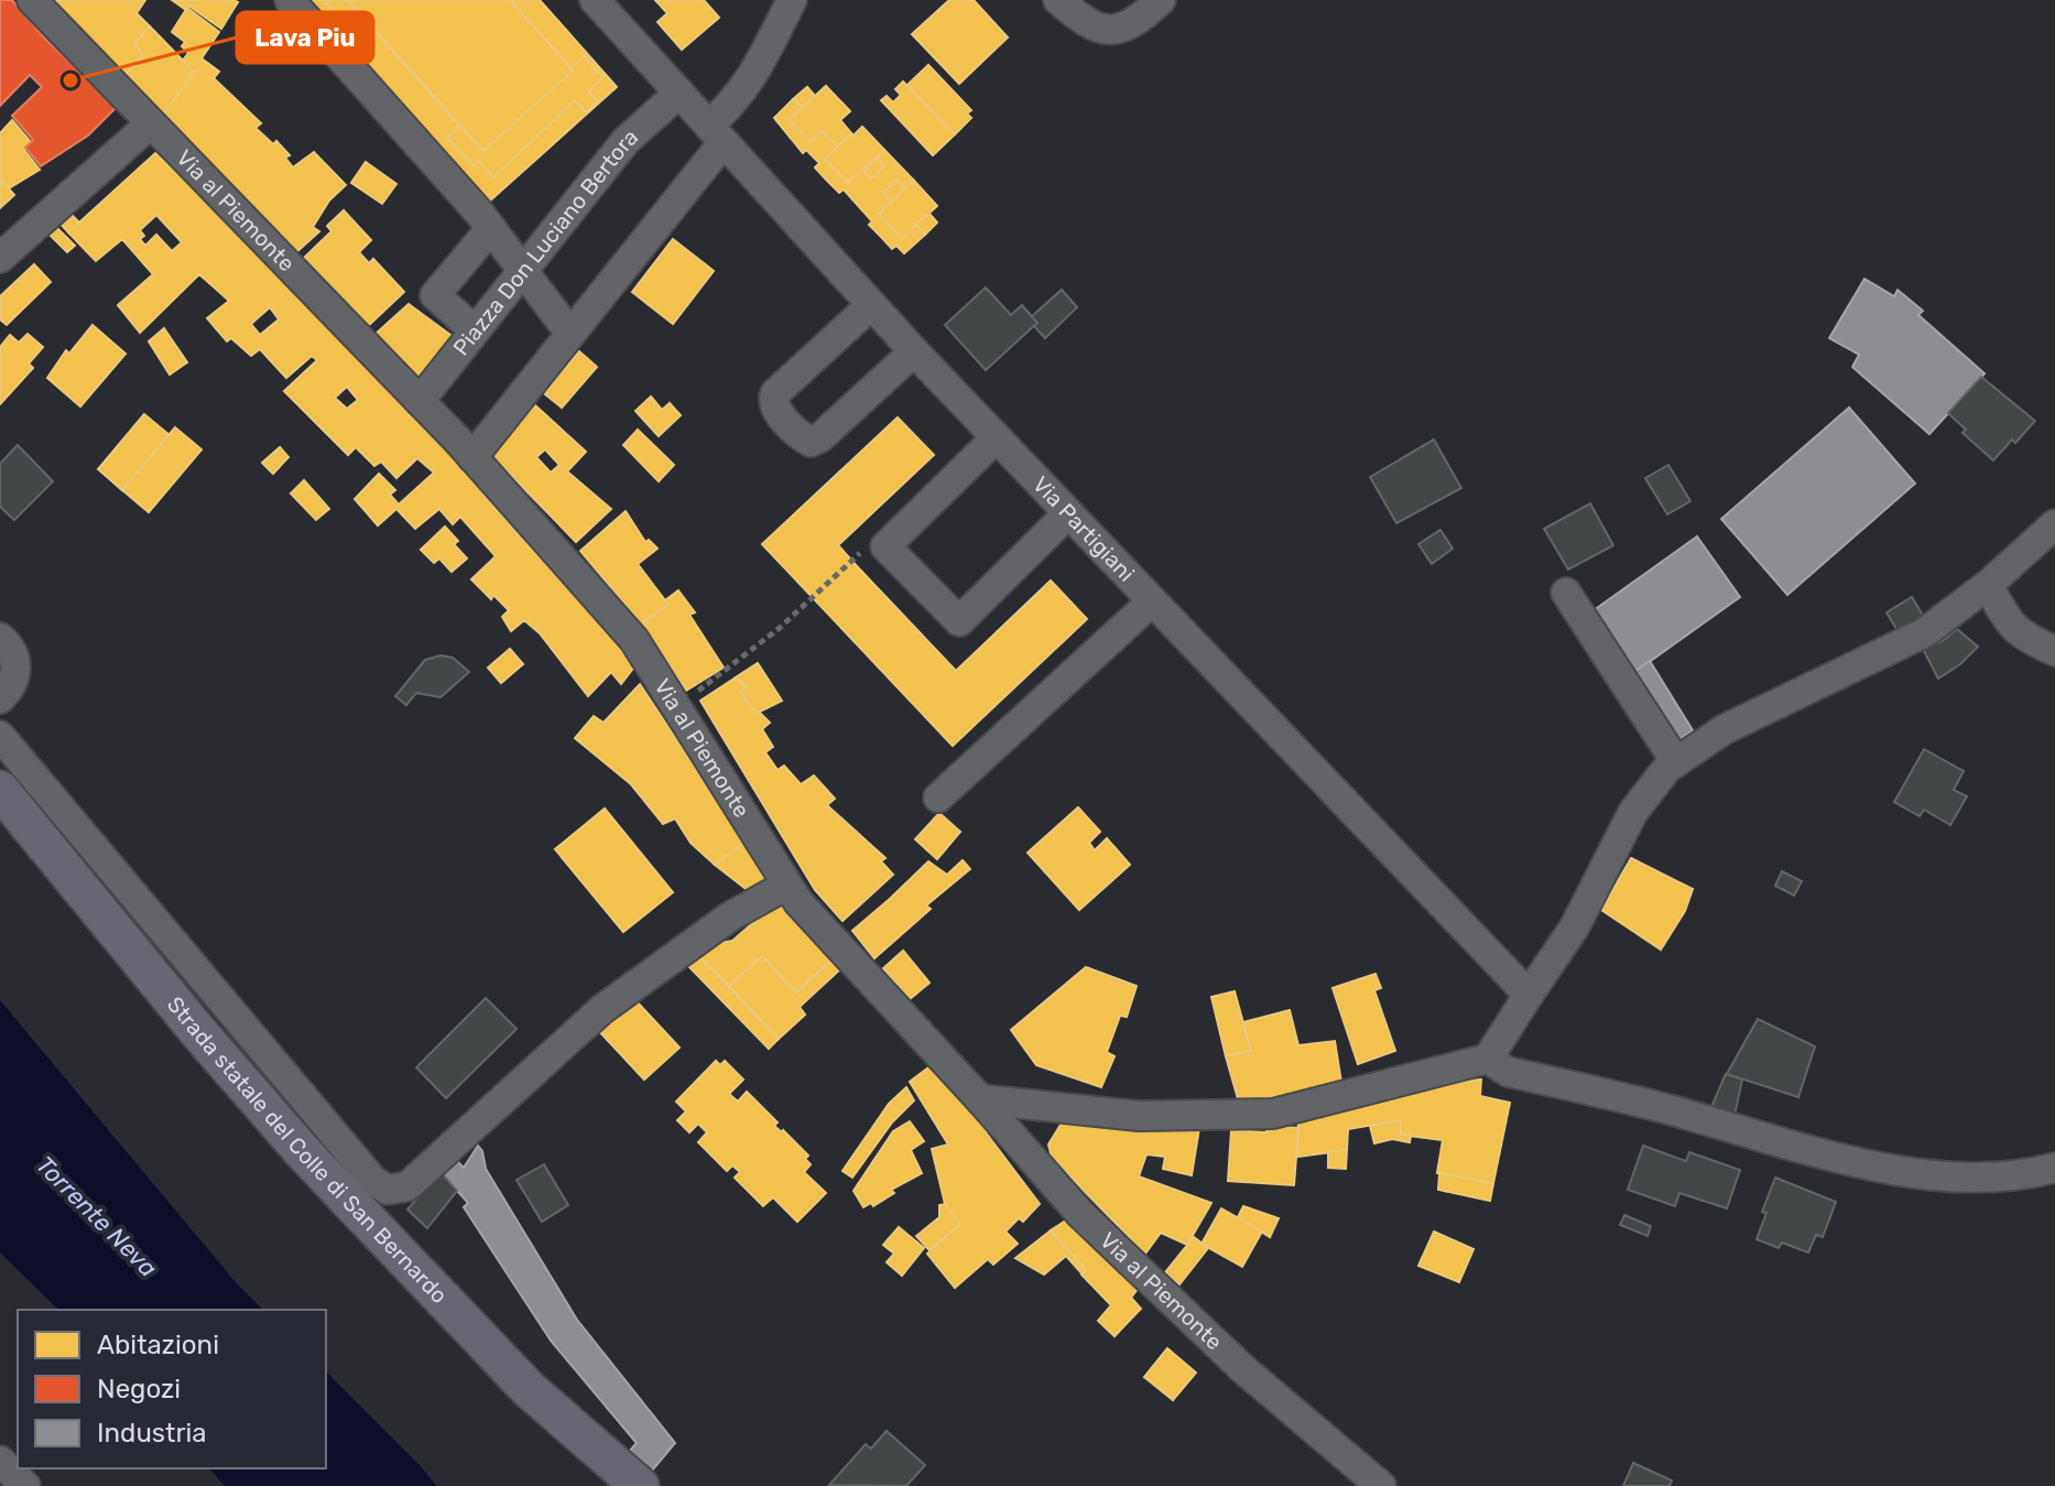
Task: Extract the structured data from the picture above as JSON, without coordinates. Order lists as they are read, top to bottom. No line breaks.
{"streets":{"main road":["Strada statale del Colle di San Bernardo"],"street":["Via al Piemonte","Piazza Don Luciano Bertora","Via Partigiani"]},"crossings":[["Via al Piemonte","Piazza Don Luciano Bertora"],["Piazza Don Luciano Bertora","Via Partigiani"]],"water":["Torrente Neva"],"places":["Lava Piu"],"legend":["Abitazioni","Negozi","Industria"]}
